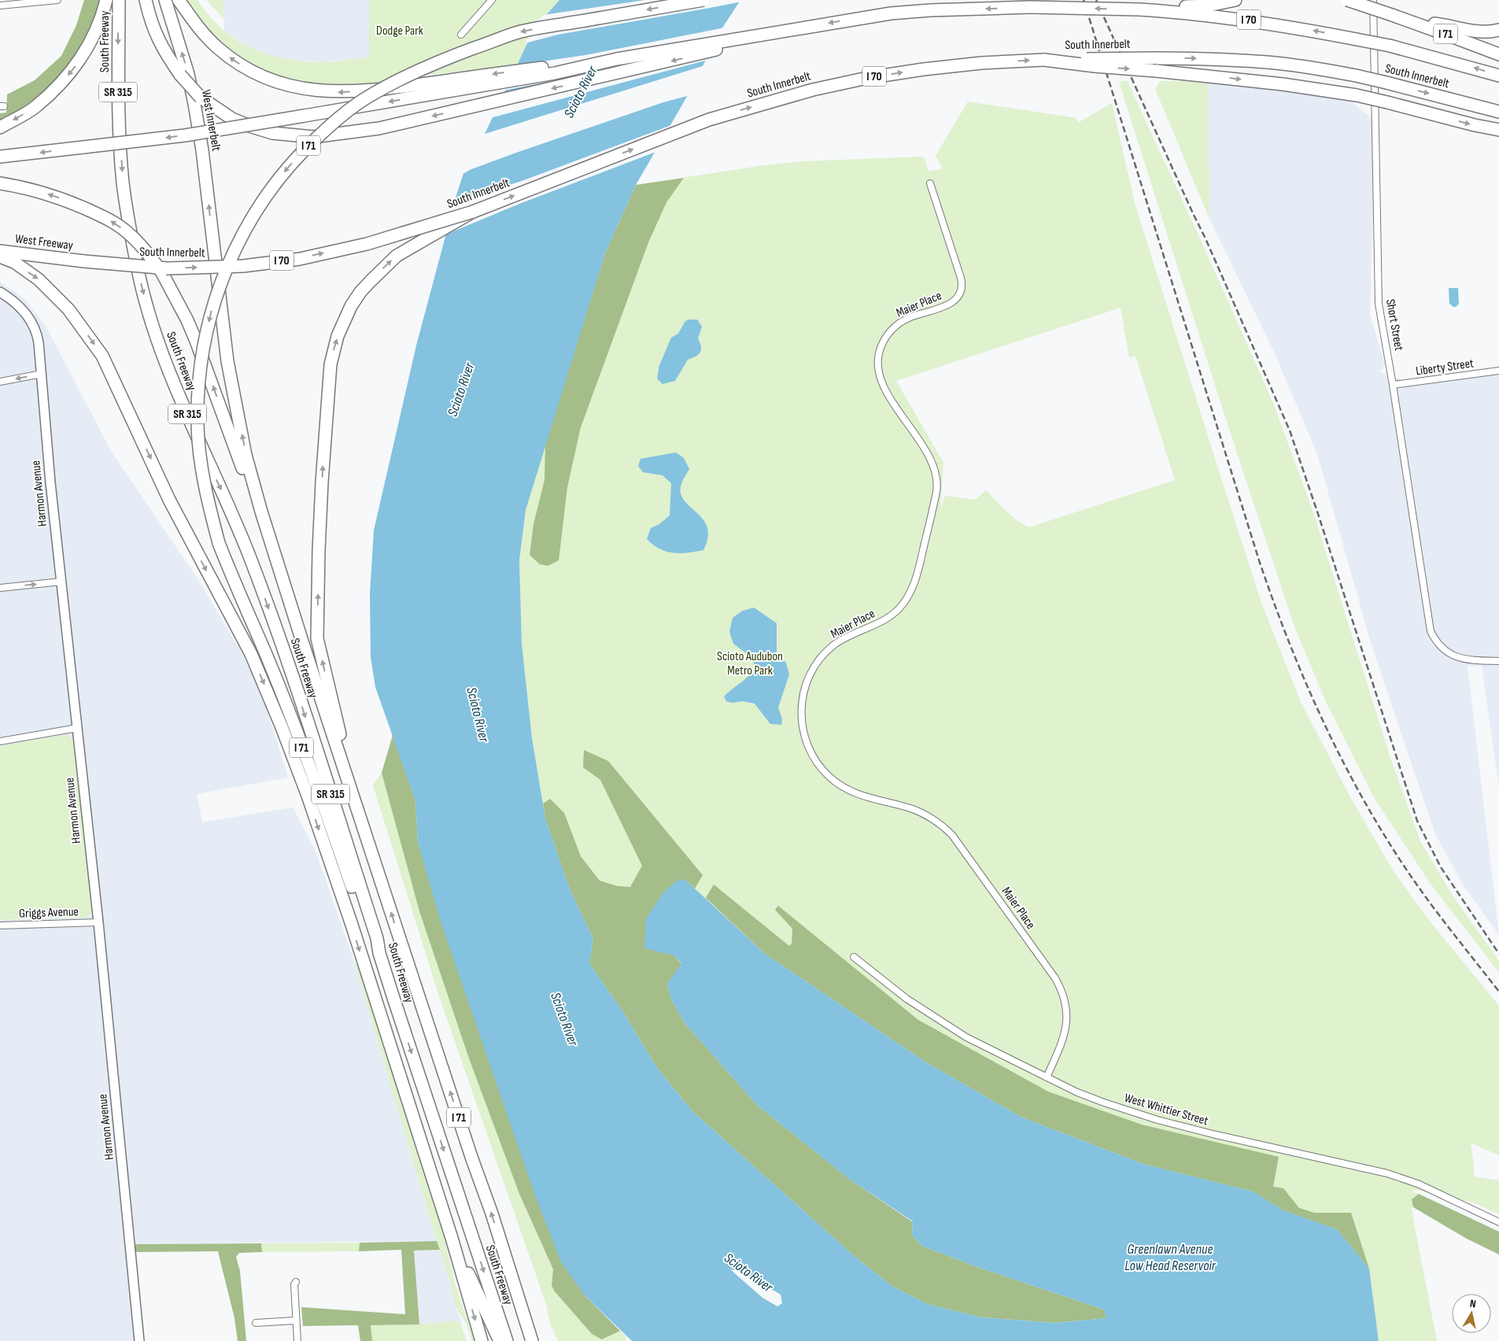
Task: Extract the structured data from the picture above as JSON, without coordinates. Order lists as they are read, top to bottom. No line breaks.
{"streets":{"highway":["I 70","I 71","South Freeway","South Innerbelt","SR 315","West Innerbelt","West Freeway"],"main road":["Harmon Avenue"],"street":["Maier Place","Short Street","Liberty Street","Griggs Avenue","West Whittier Street"]},"crossings":[["I 71","South Freeway"],["I 71","South Innerbelt"],["South Freeway","West Innerbelt"],["South Innerbelt","West Freeway"],["Maier Place","West Whittier Street"],["Short Street","Liberty Street"],["Harmon Avenue","Griggs Avenue"]],"one_way":["West Innerbelt"],"water":["Scioto River","Greenlawn Avenue Low Head Reservoir"],"parks":["Dodge Park","Scioto Audubon Metro Park"],"north":"top"}
